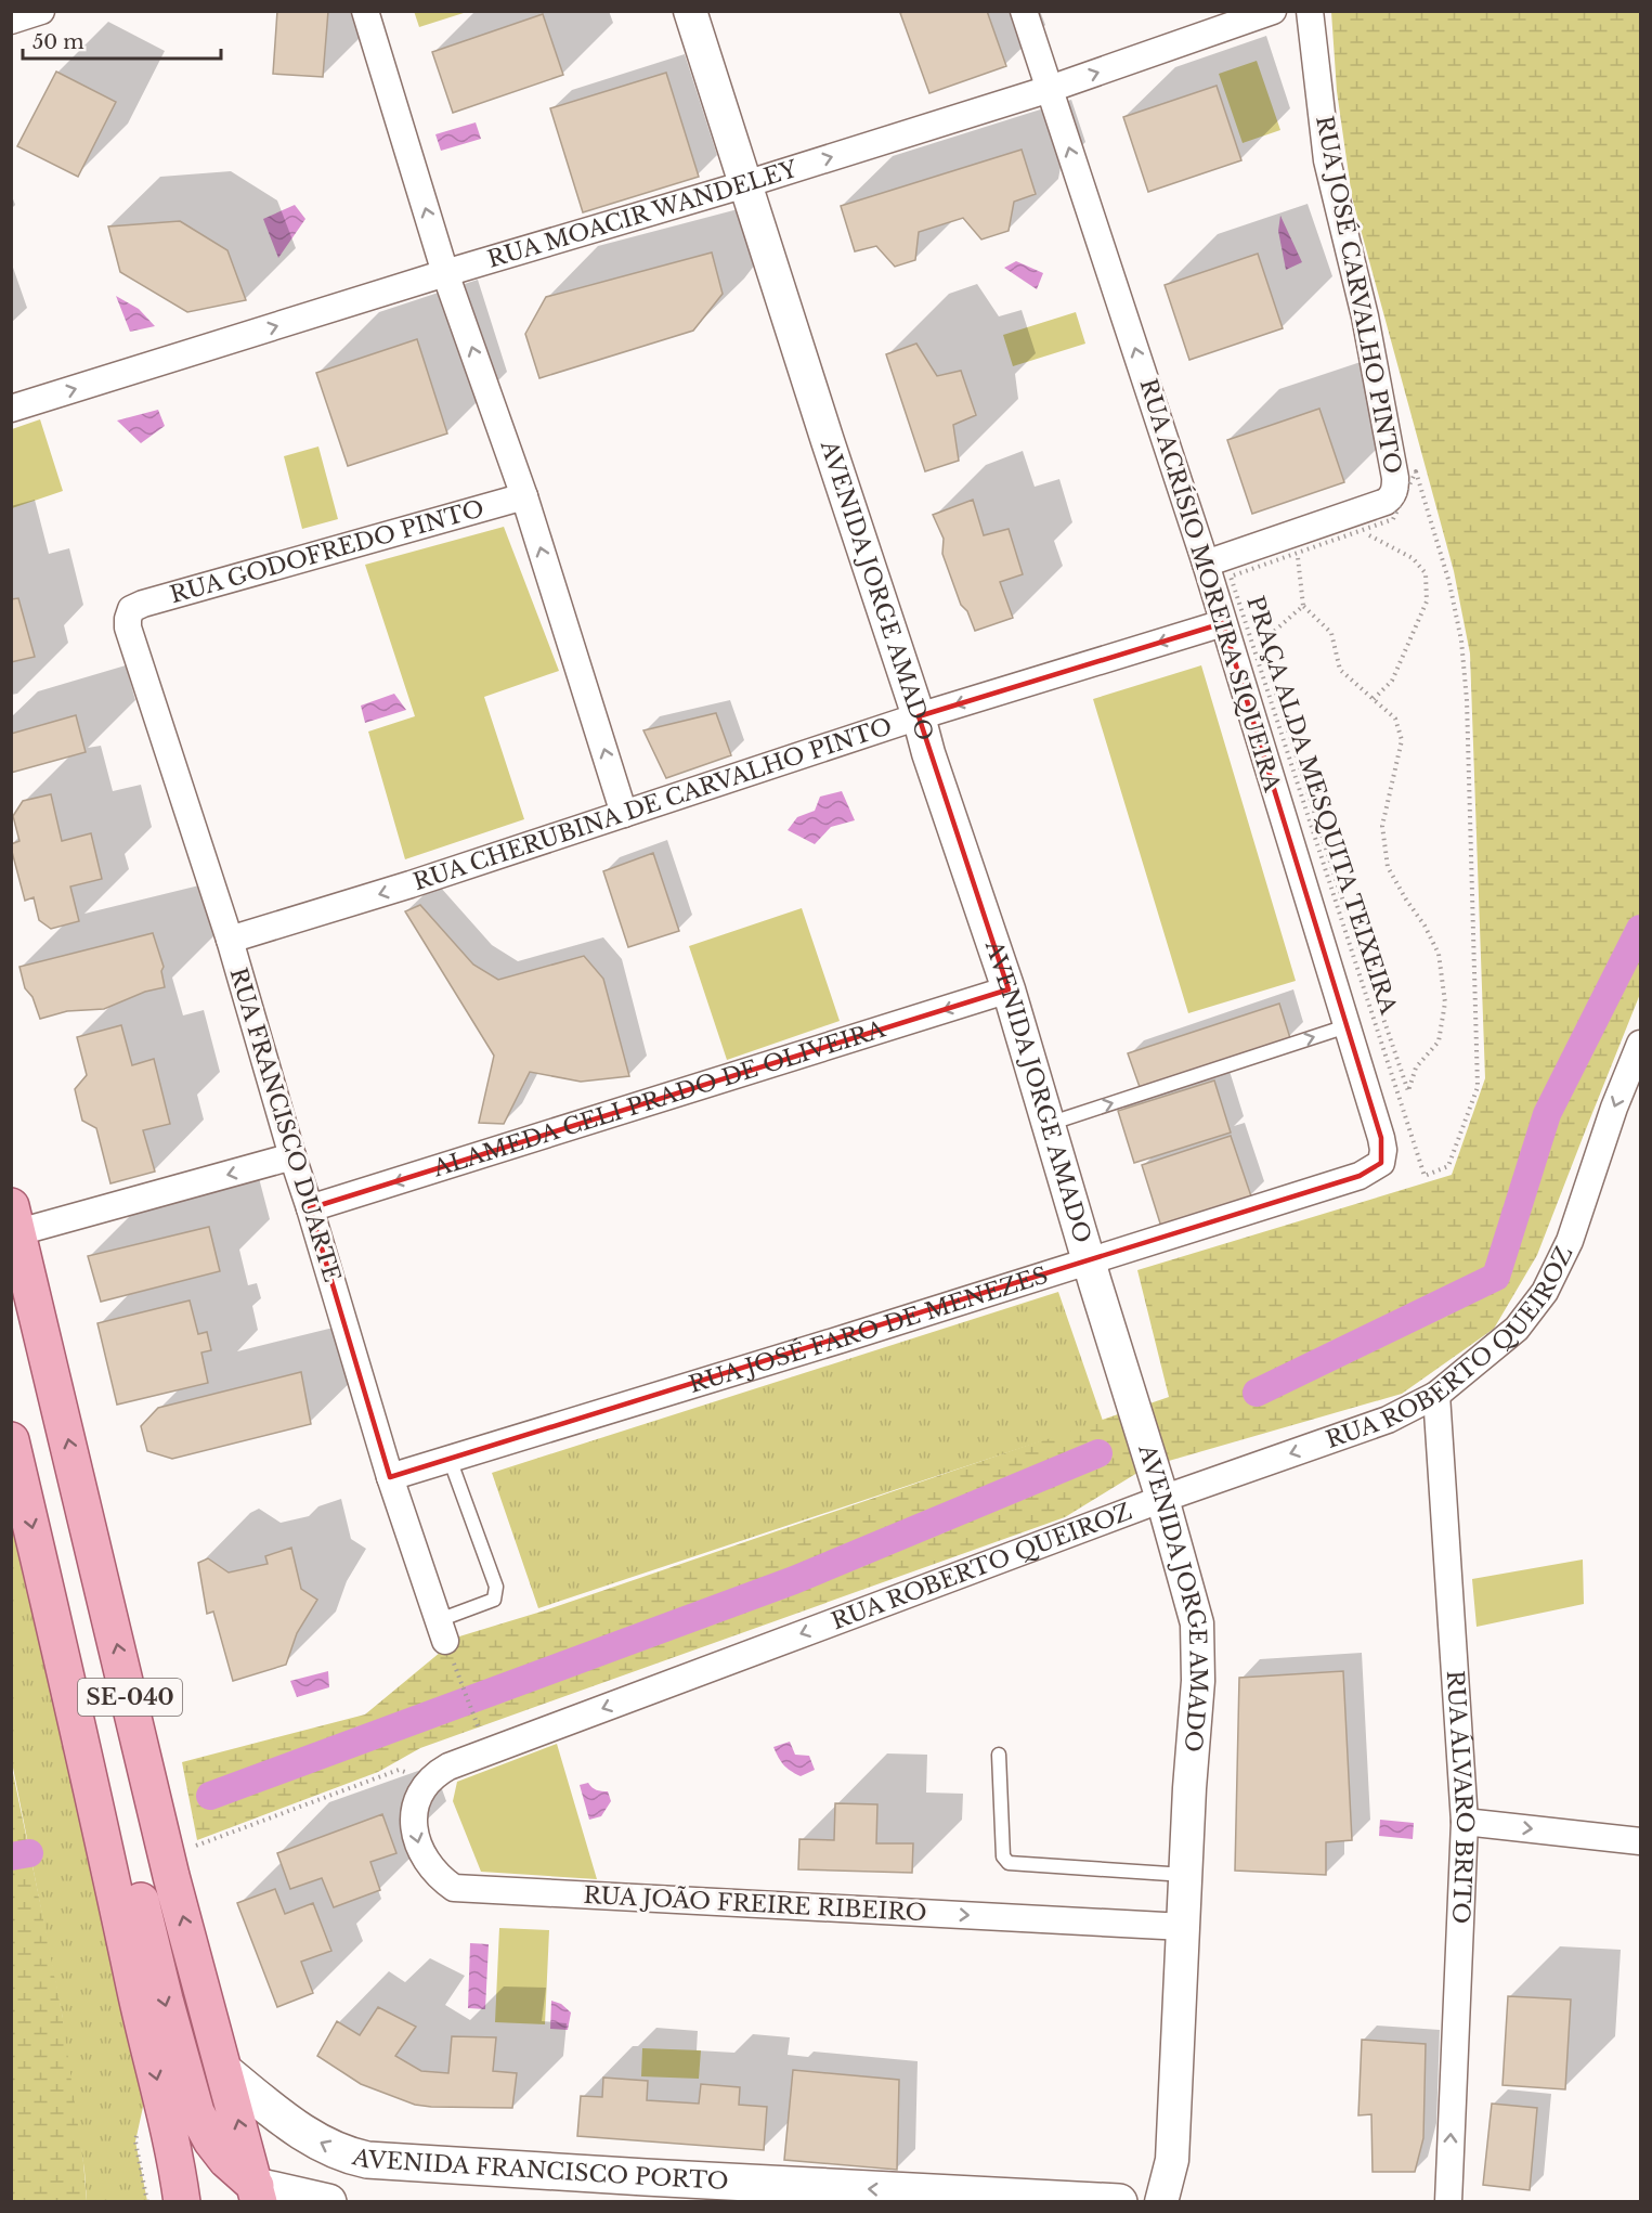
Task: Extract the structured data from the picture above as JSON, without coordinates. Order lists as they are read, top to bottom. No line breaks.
{"streets":{"main road":["SE-040","AVENIDA FRANCISCO PORTO"],"street":["RUA MOACIR WANDELEY","RUA JOSÉ CARVALHO PINTO","RUA GODOFREDO PINTO","RUA ACRÍSIO MOREIRA SIQUEIRA","AVENIDA JORGE AMADO","RUA CHERUBINA DE CARVALHO PINTO","ALAMEDA CELI PRADO DE OLIVEIRA","RUA FRANCISCO DUARTE","RUA JOSÉ FARO DE MENEZES","RUA ROBERTO QUEIROZ","RUA ÁLVARO BRITO","RUA JOÃO FREIRE RIBEIRO"],"path":["PRAÇA ALDA MESQUITA TEIXEIRA"]},"crossings":[["RUA MOACIR WANDELEY","RUA ACRÍSIO MOREIRA SIQUEIRA"],["RUA MOACIR WANDELEY","AVENIDA JORGE AMADO"],["RUA JOSÉ CARVALHO PINTO","RUA ACRÍSIO MOREIRA SIQUEIRA"],["RUA GODOFREDO PINTO","RUA FRANCISCO DUARTE"],["RUA ACRÍSIO MOREIRA SIQUEIRA","RUA CHERUBINA DE CARVALHO PINTO"],["RUA ACRÍSIO MOREIRA SIQUEIRA","RUA JOSÉ FARO DE MENEZES"],["AVENIDA JORGE AMADO","RUA CHERUBINA DE CARVALHO PINTO"],["AVENIDA JORGE AMADO","ALAMEDA CELI PRADO DE OLIVEIRA"],["AVENIDA JORGE AMADO","RUA JOSÉ FARO DE MENEZES"],["AVENIDA JORGE AMADO","RUA ROBERTO QUEIROZ"],["AVENIDA JORGE AMADO","RUA JOÃO FREIRE RIBEIRO"],["RUA CHERUBINA DE CARVALHO PINTO","RUA FRANCISCO DUARTE"],["ALAMEDA CELI PRADO DE OLIVEIRA","RUA FRANCISCO DUARTE"],["RUA FRANCISCO DUARTE","RUA JOSÉ FARO DE MENEZES"],["RUA ROBERTO QUEIROZ","RUA ÁLVARO BRITO"],["RUA ROBERTO QUEIROZ","RUA JOÃO FREIRE RIBEIRO"],["SE-040","AVENIDA FRANCISCO PORTO"]],"one_way":["RUA MOACIR WANDELEY","RUA ACRÍSIO MOREIRA SIQUEIRA","RUA CHERUBINA DE CARVALHO PINTO","ALAMEDA CELI PRADO DE OLIVEIRA","RUA ROBERTO QUEIROZ","RUA ÁLVARO BRITO","RUA JOÃO FREIRE RIBEIRO","AVENIDA FRANCISCO PORTO"],"scale_bar":"50 m"}
